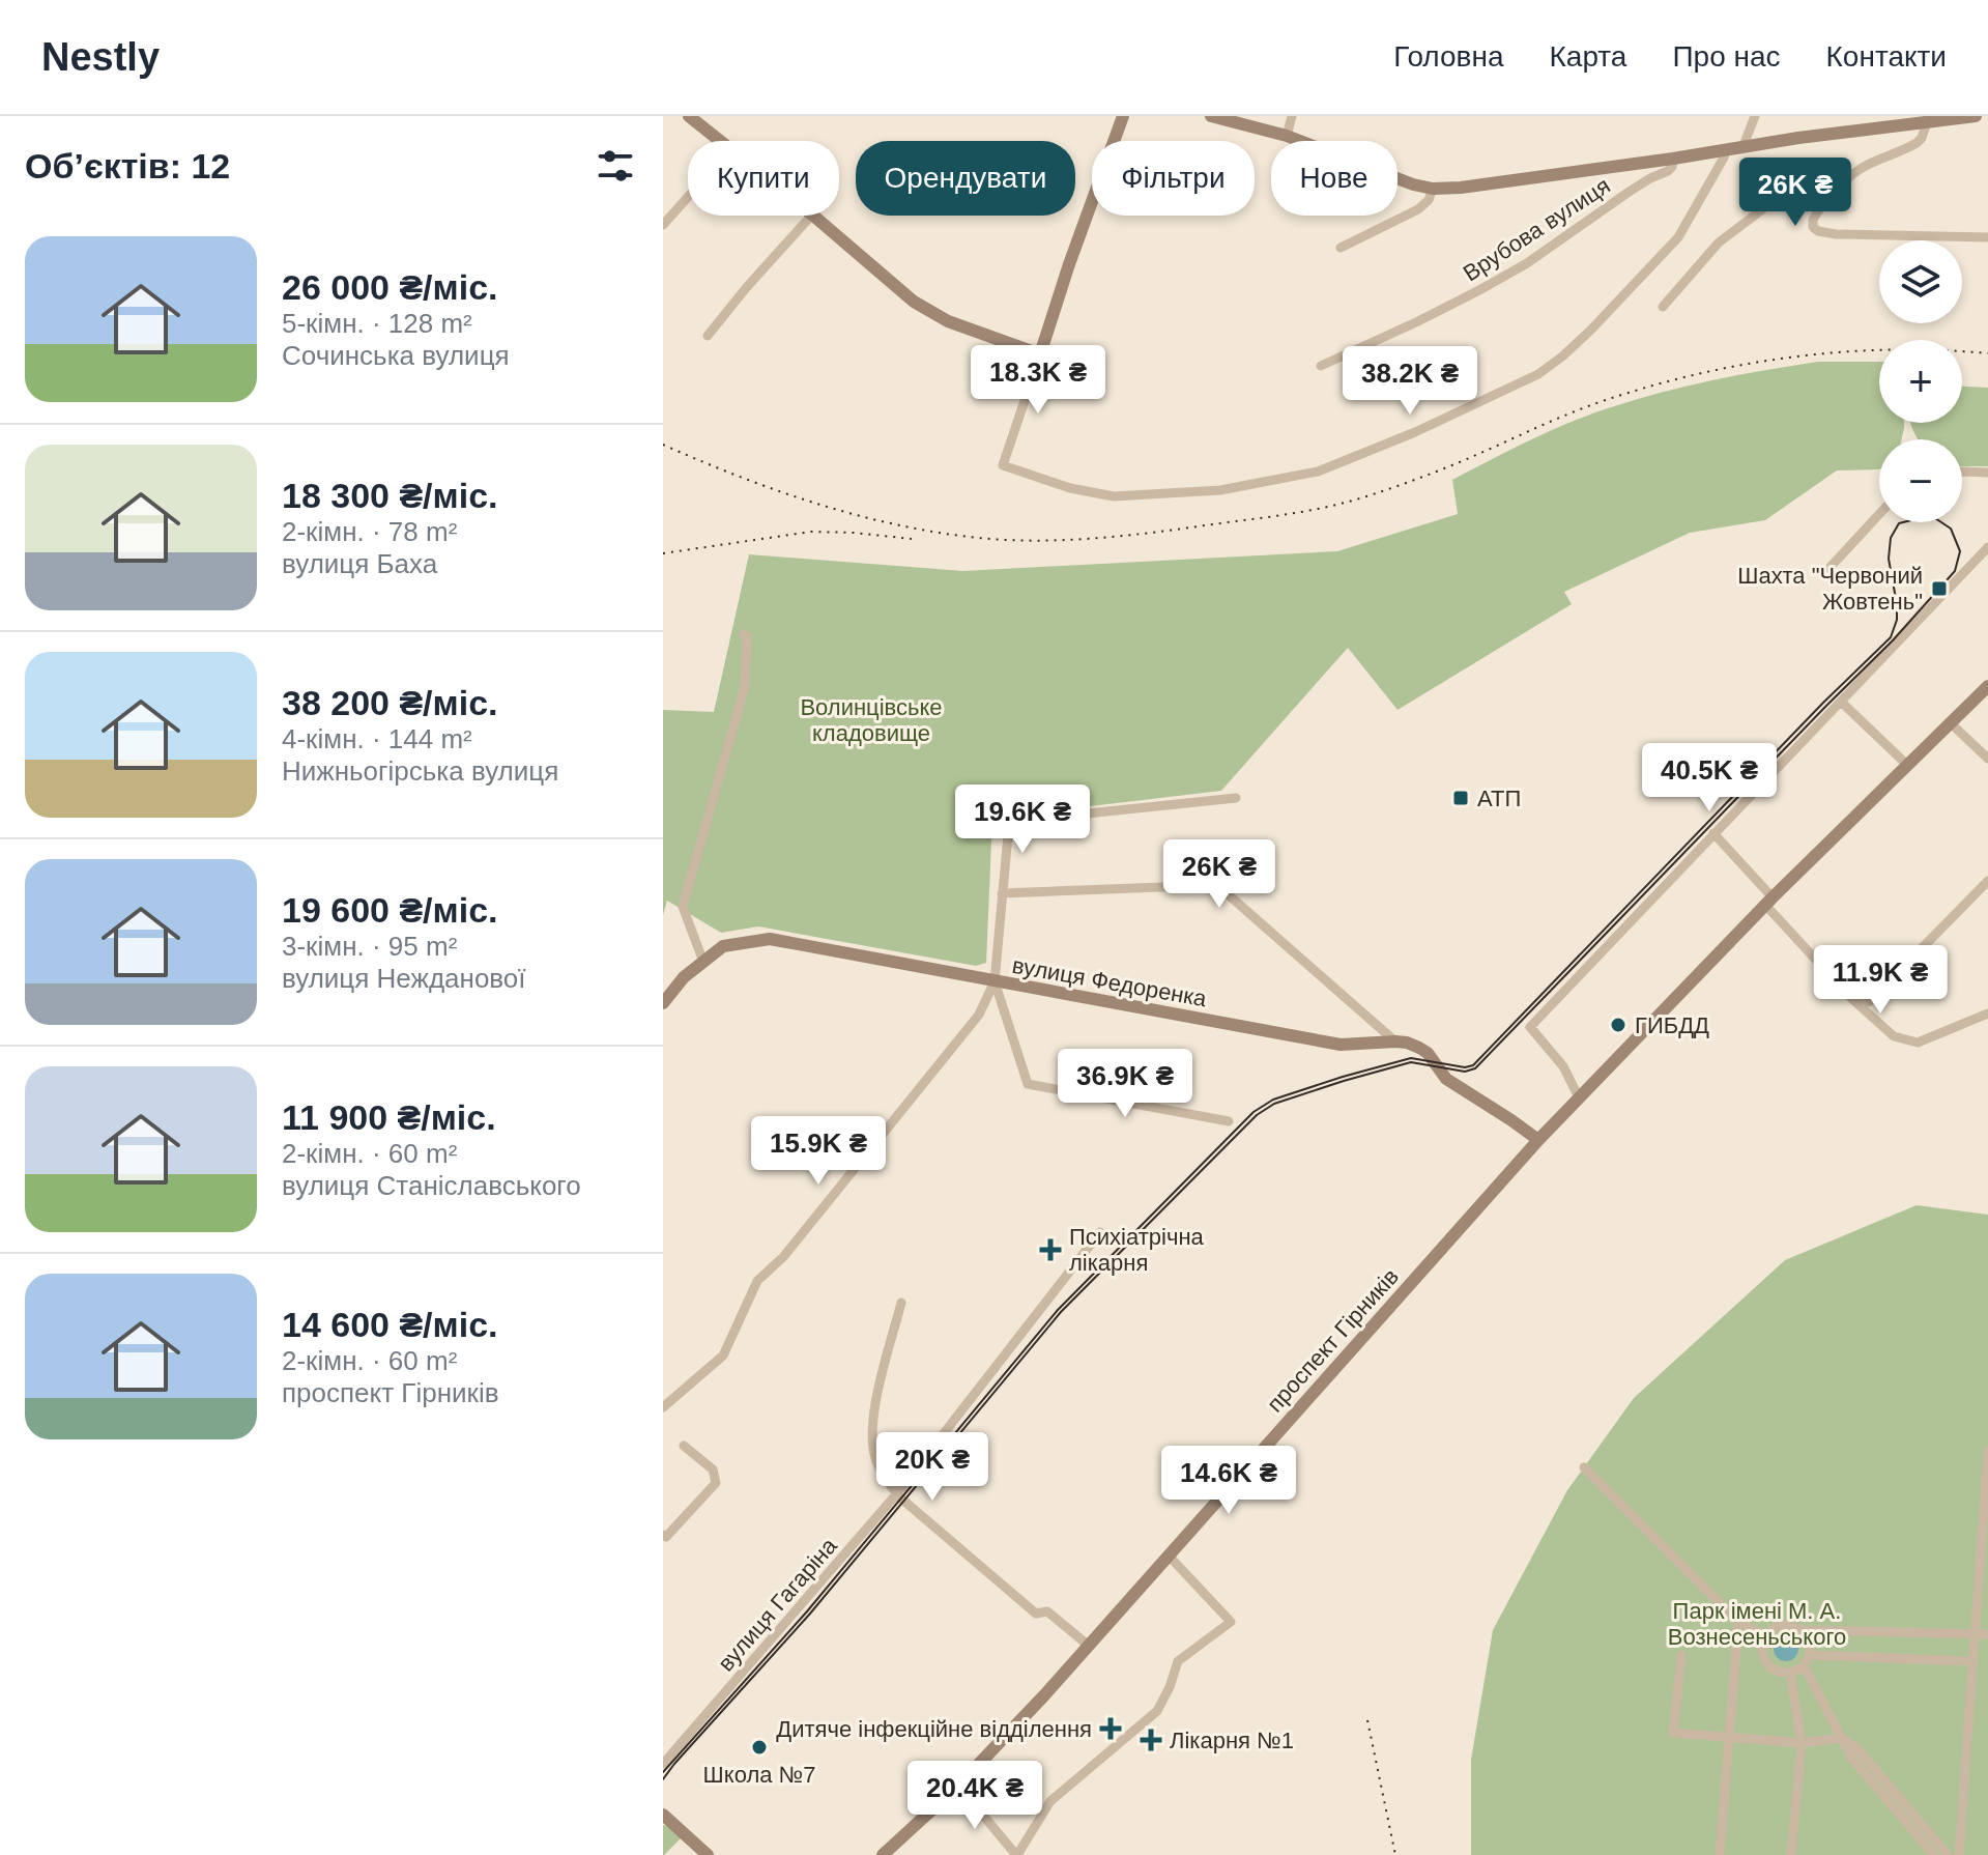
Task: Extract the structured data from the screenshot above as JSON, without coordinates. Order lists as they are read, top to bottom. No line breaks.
{"streets":{"street":["Врубова вулиця","вулиця Федоренка","проспект Гірників","вулиця Гагаріна"]},"crossings":[["вулиця Федоренка","проспект Гірників"]],"parks":["Волинцівське кладовище","Парк імені М. А. Вознесеньського"],"places":{"transit":["Шахта \"Червоний Жовтень\"","АТП"],"other":["ГИБДД","Школа №7"],"health":["Психіатрічна лікарня","Дитяче інфекційне відділення","Лікарня №1"]},"page":{"header":"Nestly","nav":["Головна","Карта","Про нас","Контакти"],"heading":"Об’єктів: 12","chip":["Купити","Орендувати","Фільтри","Нове"],"price":["26K ₴","18.3K ₴","38.2K ₴","40.5K ₴","19.6K ₴","26K ₴","11.9K ₴","36.9K ₴","15.9K ₴","20K ₴","14.6K ₴","20.4K ₴"],"list":[{"name":"26 000 ₴/міс.","note":"5-кімн. · 128 m² · Сочинська вулиця"},{"name":"18 300 ₴/міс.","note":"2-кімн. · 78 m² · вулиця Баха"},{"name":"38 200 ₴/міс.","note":"4-кімн. · 144 m² · Нижньогірська вулиця"},{"name":"19 600 ₴/міс.","note":"3-кімн. · 95 m² · вулиця Нежданової"},{"name":"11 900 ₴/міс.","note":"2-кімн. · 60 m² · вулиця Станіславського"},{"name":"14 600 ₴/міс.","note":"2-кімн. · 60 m² · проспект Гірників"}],"map_buttons":["+","−"]}}
